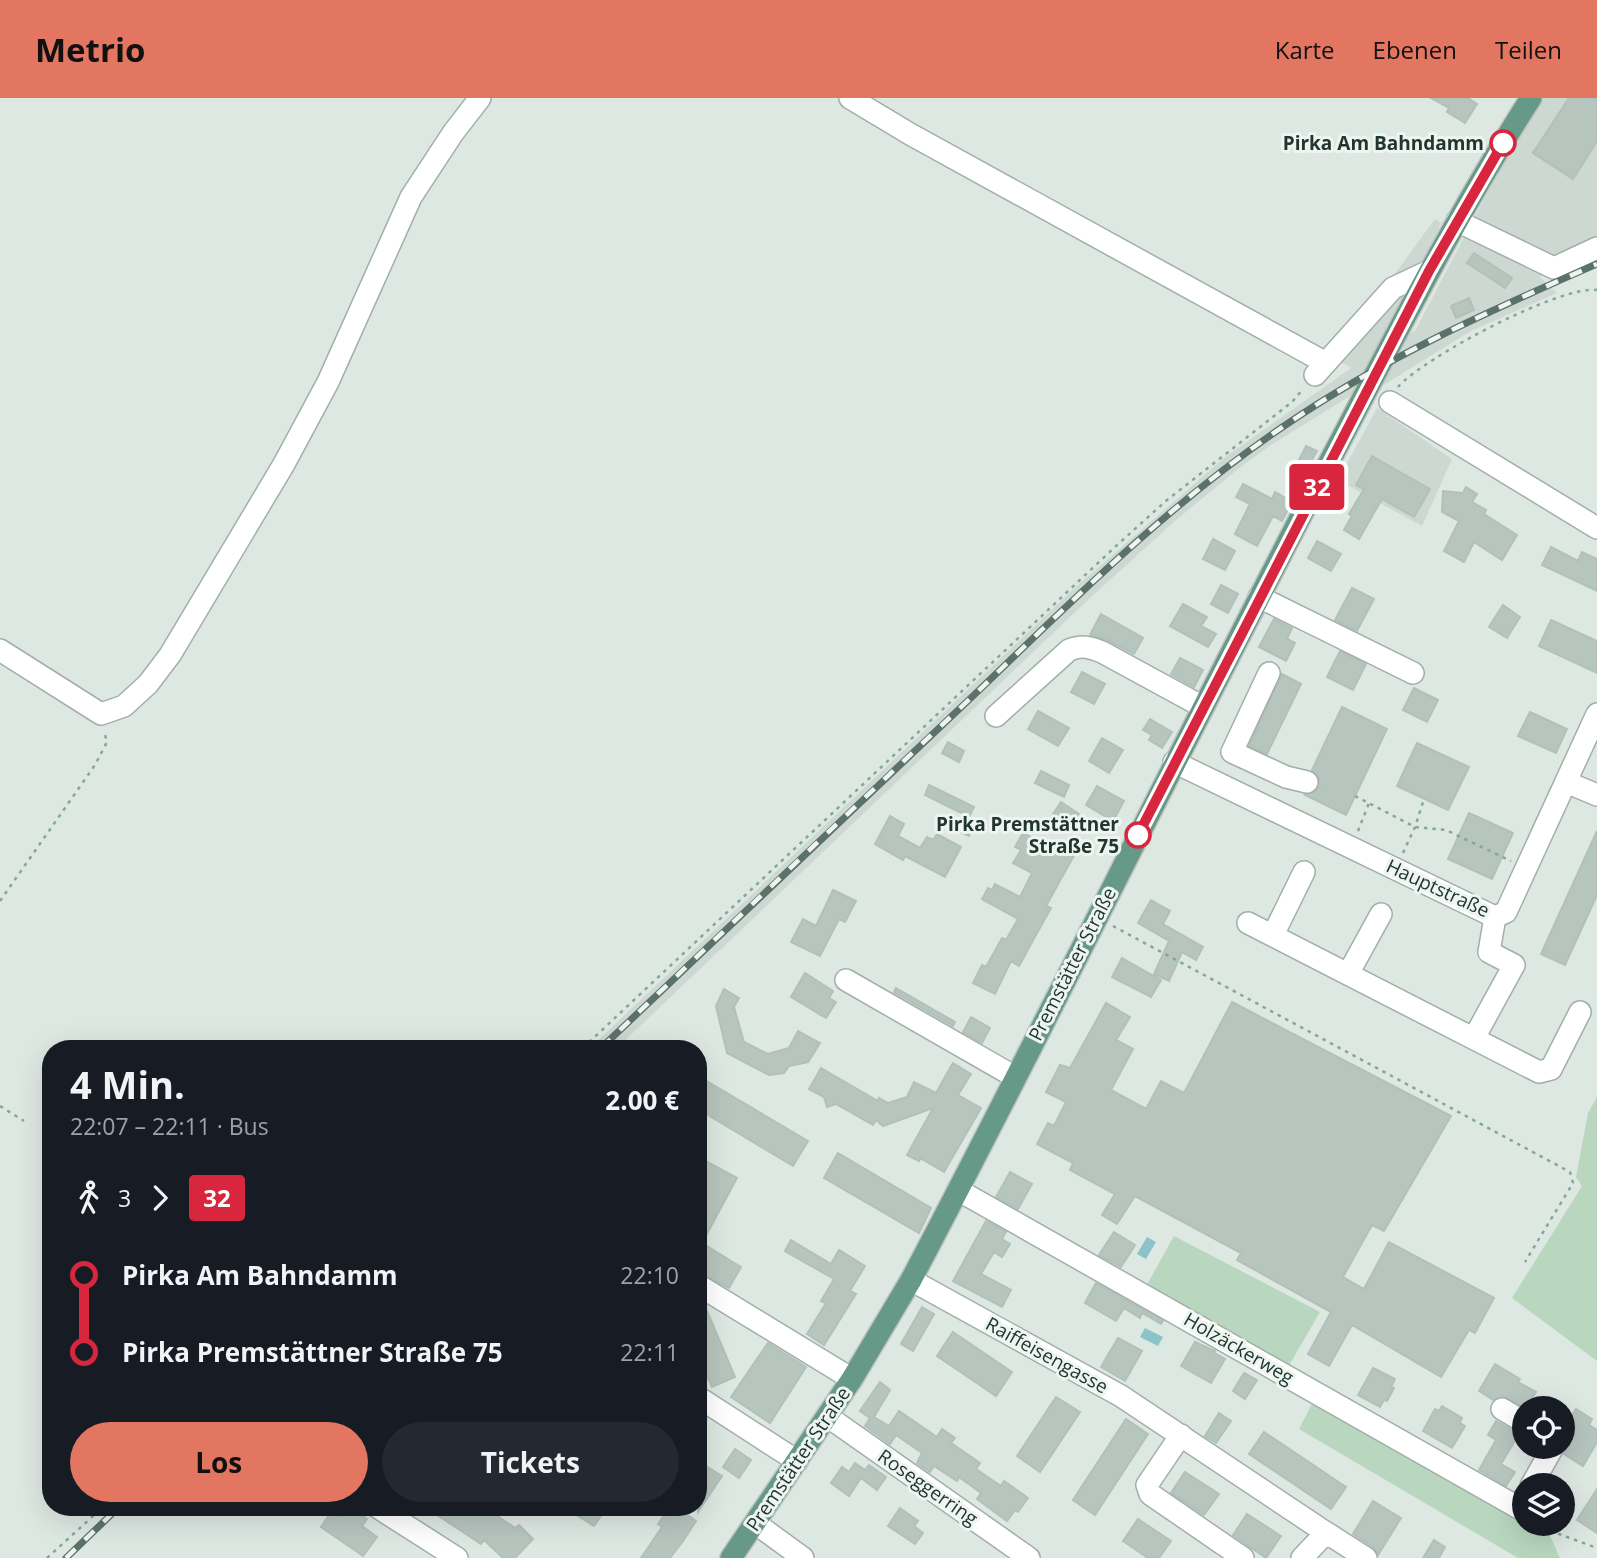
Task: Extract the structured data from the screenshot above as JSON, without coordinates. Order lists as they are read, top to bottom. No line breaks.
{"streets":{"main road":["Premstätter Straße"],"street":["Hauptstraße","Holzäckerweg","Raiffeisengasse","Roseggerring"]},"crossings":[["Hauptstraße","Premstätter Straße"],["Premstätter Straße","Holzäckerweg"],["Premstätter Straße","Raiffeisengasse"],["Premstätter Straße","Roseggerring"]],"places":["Pirka Am Bahndamm","Pirka Premstättner Straße 75"],"lines":["bus line 32"],"page":{"header":"Metrio","nav":["Karte","Ebenen","Teilen"],"on_map":"32","heading":["4 Min.","22:07 – 22:11 · Bus","2.00 €"],"legs":["3","32"],"list":[{"name":"Pirka Am Bahndamm","value":"22:10"},{"name":"Pirka Premstättner Straße 75","value":"22:11"}],"buttons":["Los","Tickets"]}}
